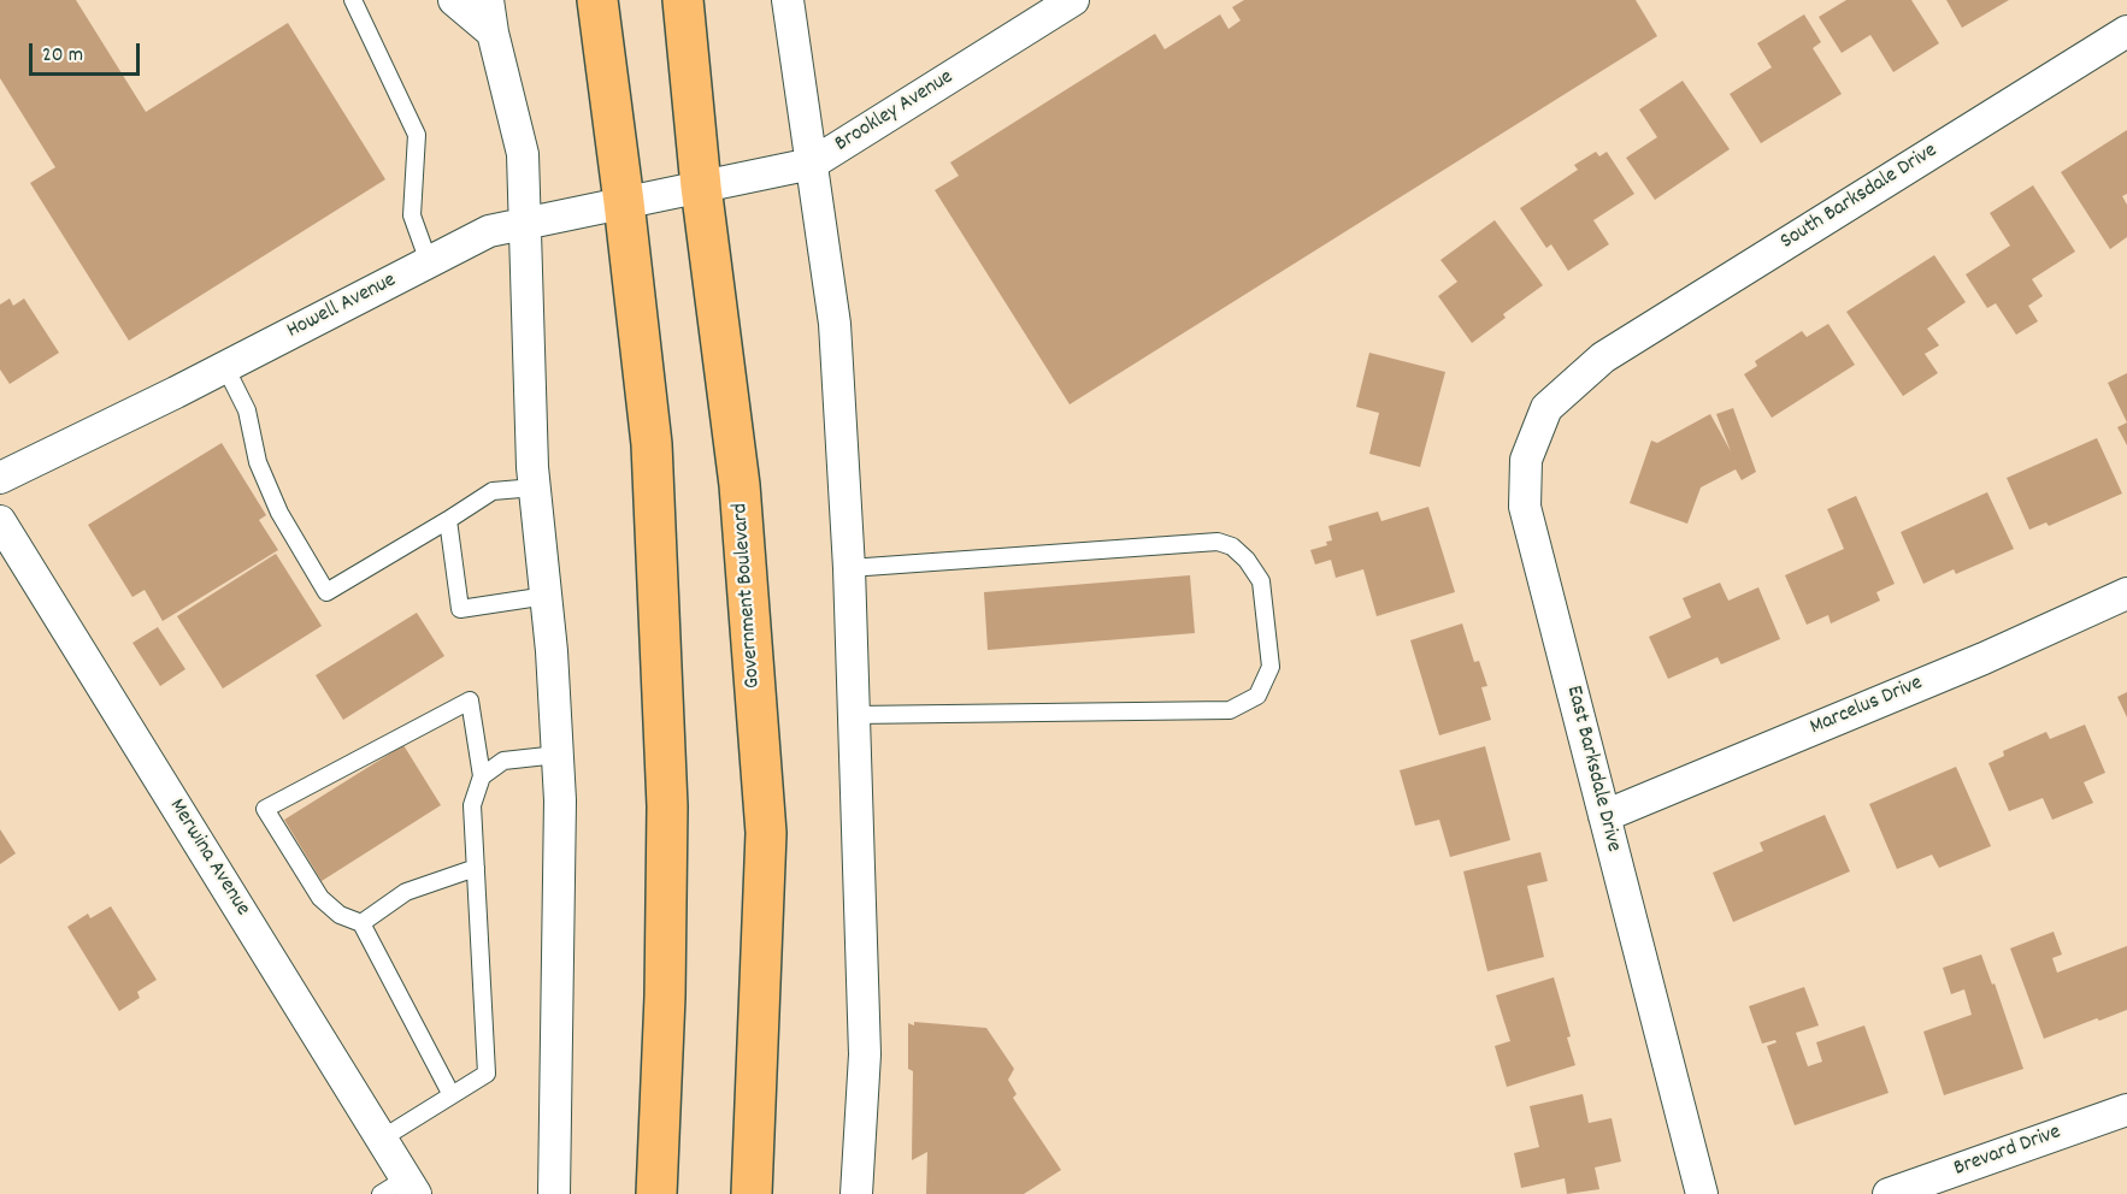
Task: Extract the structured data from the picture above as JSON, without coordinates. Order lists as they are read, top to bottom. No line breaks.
{"streets":{"main road":["Government Boulevard"],"street":["Brookley Avenue","South Barksdale Drive","Howell Avenue","Marcelus Drive","East Barksdale Drive","Merwina Avenue","Brevard Drive"]},"crossings":[["Brookley Avenue","Howell Avenue"],["Brookley Avenue","Government Boulevard"],["South Barksdale Drive","East Barksdale Drive"],["Howell Avenue","Government Boulevard"],["Marcelus Drive","East Barksdale Drive"]],"scale_bar":"20 m"}
